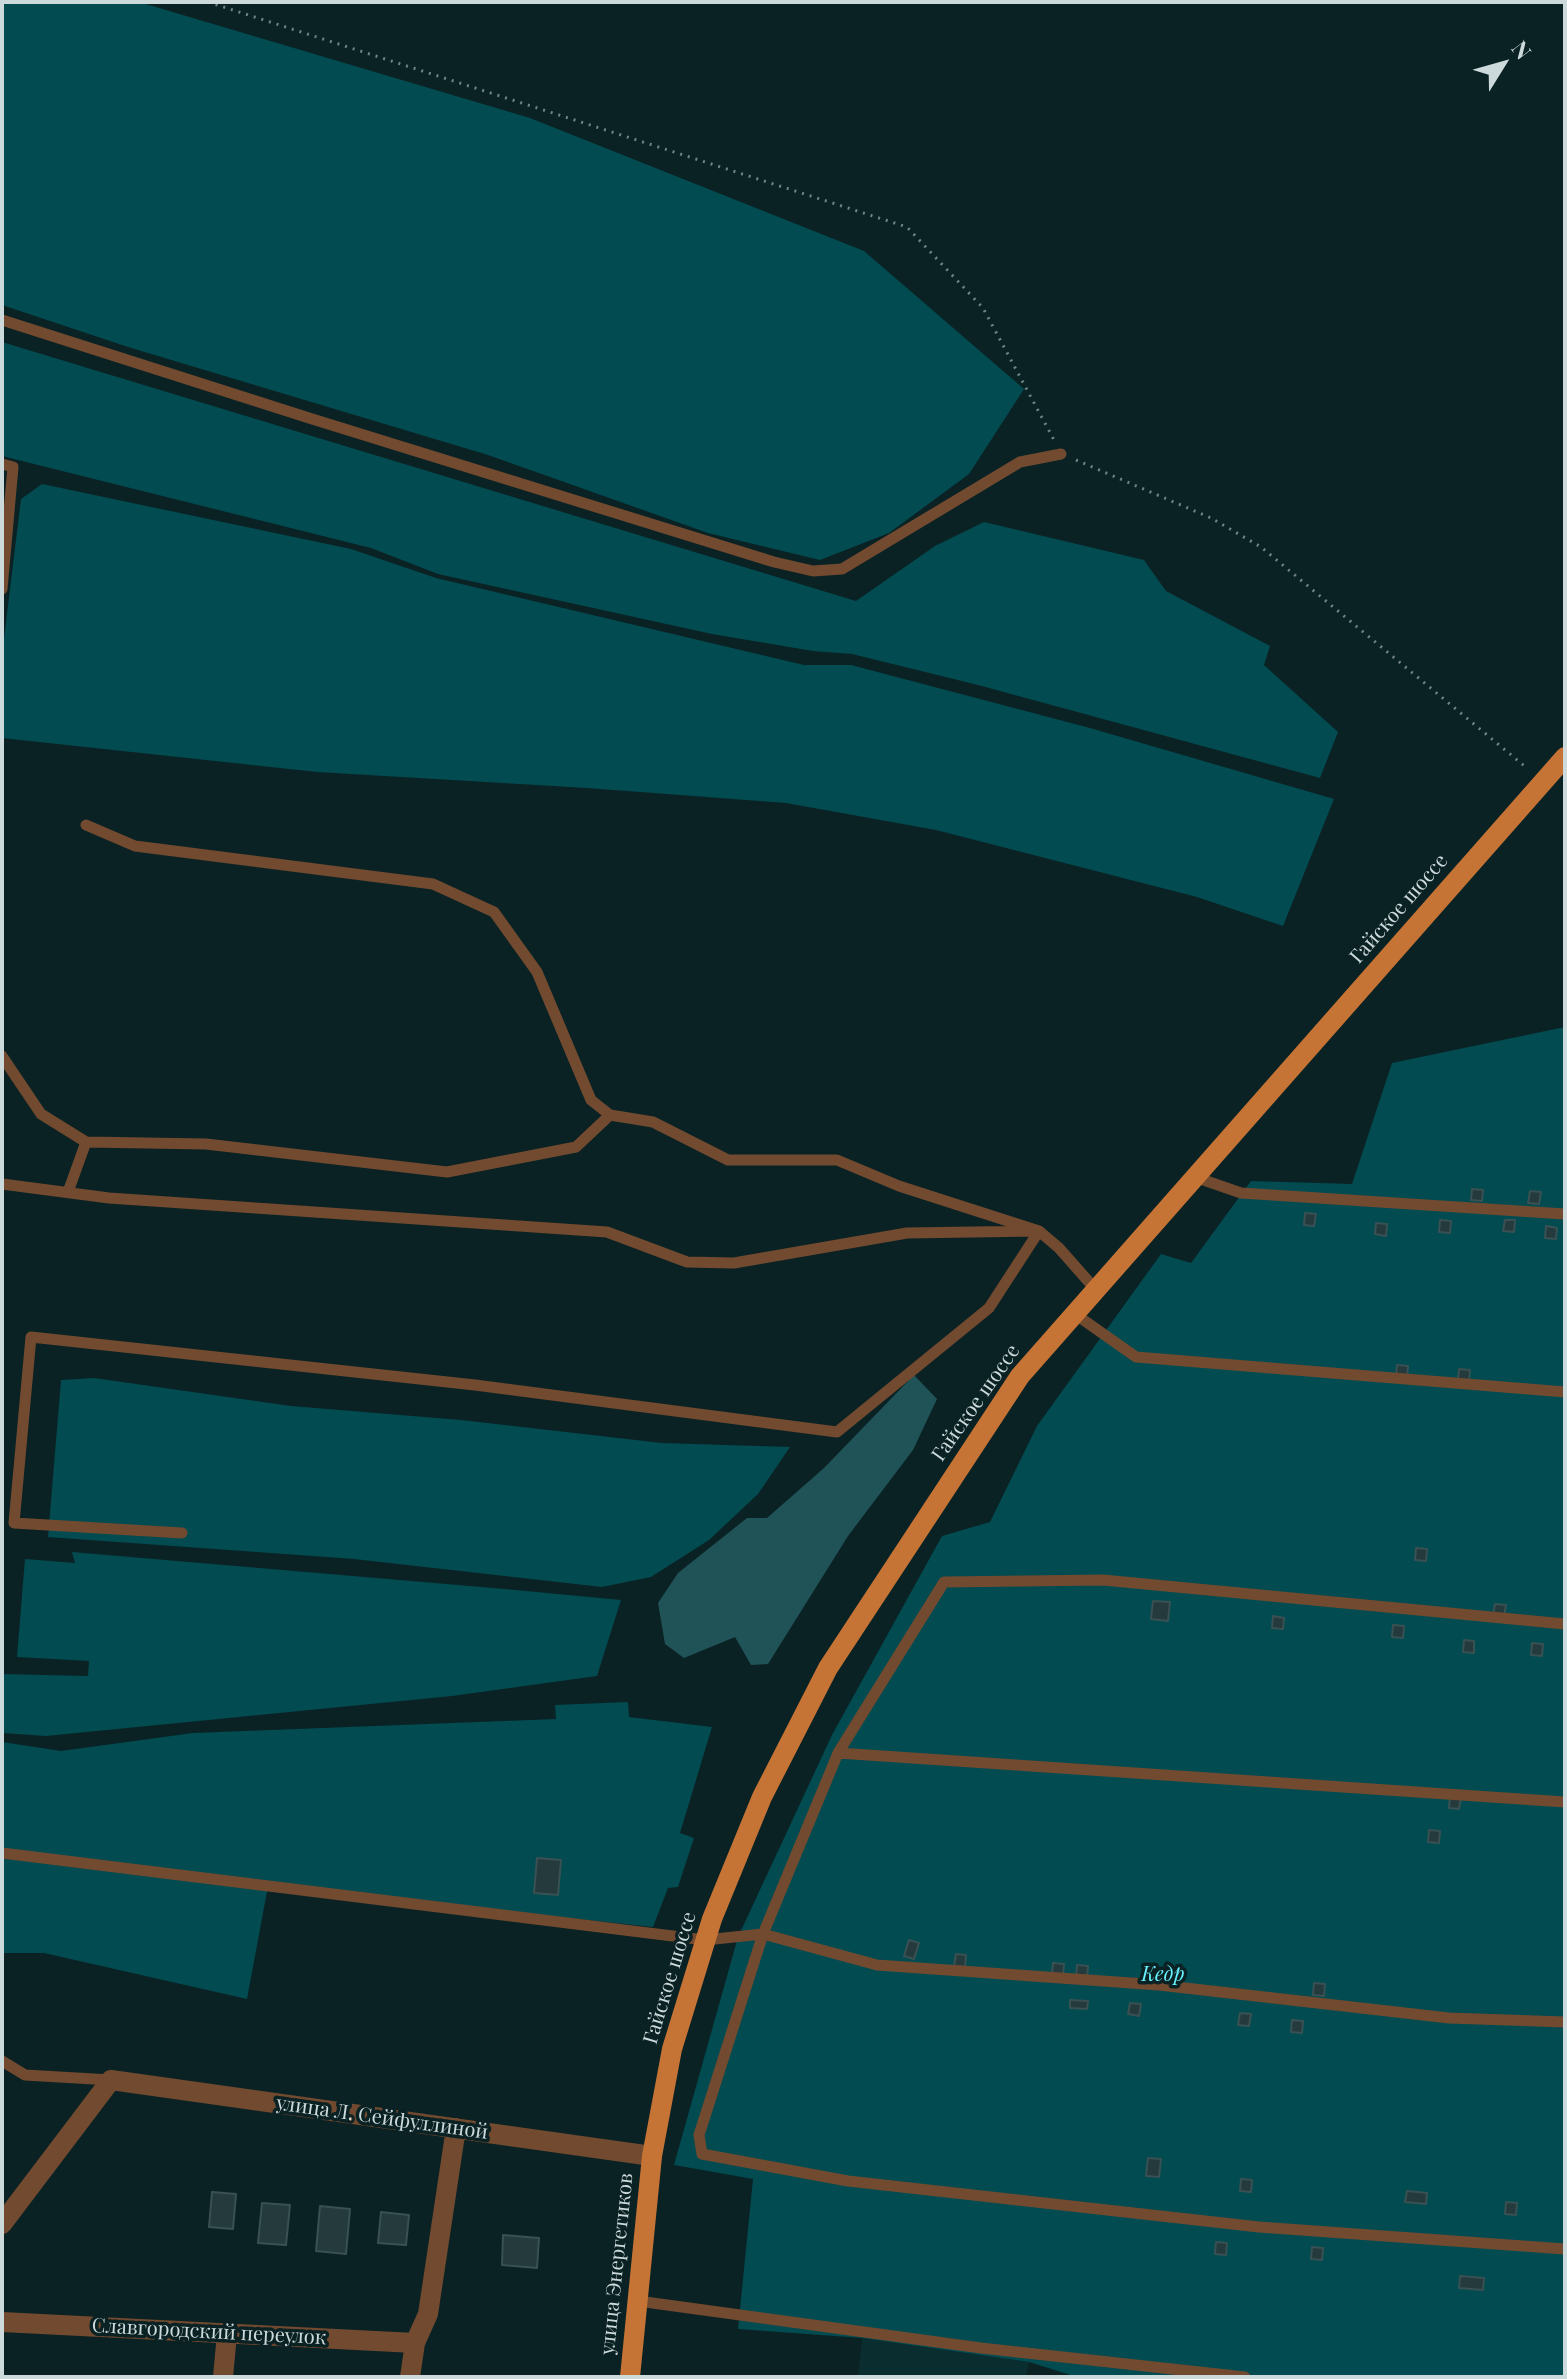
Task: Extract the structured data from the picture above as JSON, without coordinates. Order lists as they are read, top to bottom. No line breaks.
{"streets":{"main road":["Гайское шоссе","улица Энергетиков"],"street":["улица Л. Сейфуллиной","Славгородский переулок"]},"crossings":[["Гайское шоссе","улица Л. Сейфуллиной"],["Гайское шоссе","улица Энергетиков"],["улица Л. Сейфуллиной","улица Энергетиков"]],"parks":["Кедр"],"north":"top right"}
